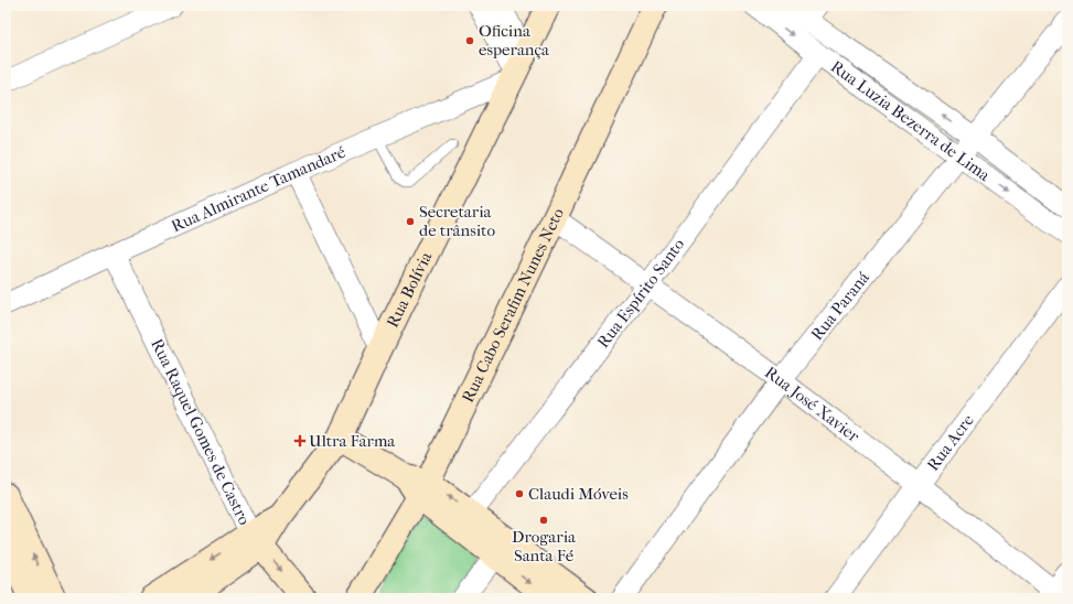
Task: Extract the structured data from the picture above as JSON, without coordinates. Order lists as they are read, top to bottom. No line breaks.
{"streets":{"street":["Rua Luzia Bezerra de Lima","Rua Almirante Tamandaré","Rua Bolívia","Rua Espírito Santo","Rua Cabo Serafim Nunes Neto","Rua Paraná","Rua José Xavier","Rua Raquel Gomes de Castro","Rua Acre"]},"crossings":[["Rua Luzia Bezerra de Lima","Rua Espírito Santo"],["Rua Luzia Bezerra de Lima","Rua Paraná"],["Rua Almirante Tamandaré","Rua Bolívia"],["Rua Almirante Tamandaré","Rua Raquel Gomes de Castro"],["Rua Bolívia","Rua Raquel Gomes de Castro"],["Rua Espírito Santo","Rua José Xavier"],["Rua Cabo Serafim Nunes Neto","Rua José Xavier"],["Rua Paraná","Rua José Xavier"],["Rua José Xavier","Rua Acre"]],"places":{"other":["Oficina esperança","Secretaria de trânsito","Claudi Móveis","Drogaria Santa Fé"],"health":["Ultra Farma"]}}
